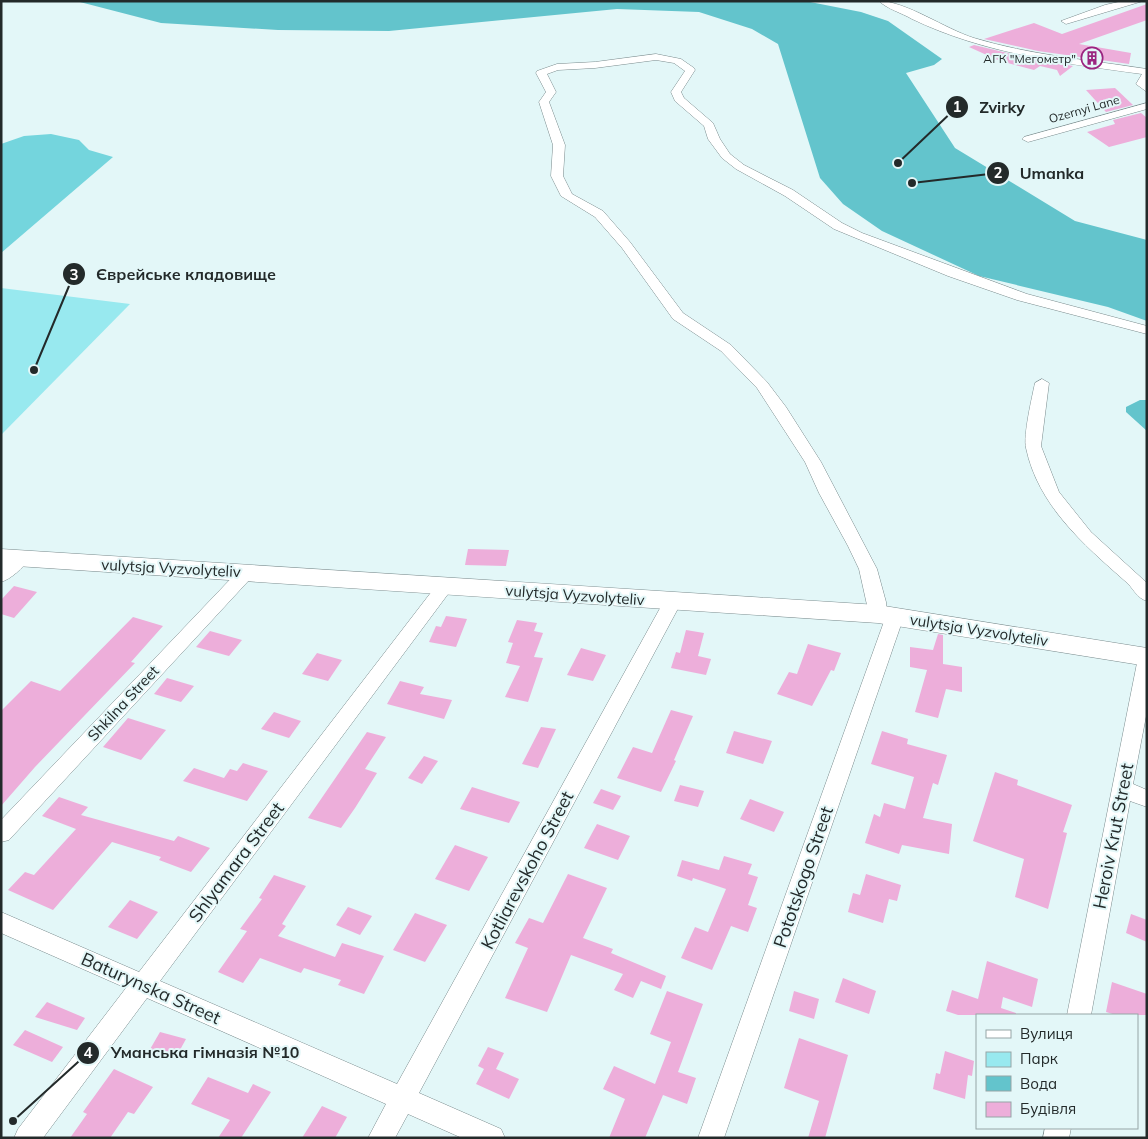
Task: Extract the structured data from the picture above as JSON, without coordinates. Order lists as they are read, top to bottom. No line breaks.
{"streets":{"main road":["vulytsja Vyzvolyteliv"],"street":["Ozernyi Lane","Shkilna Street","Heroiv Krut Street","Shlyamara Street","Kotliarevskoho Street","Pototskogo Street","Baturynska Street"]},"crossings":[["vulytsja Vyzvolyteliv","Shkilna Street"],["vulytsja Vyzvolyteliv","Heroiv Krut Street"],["vulytsja Vyzvolyteliv","Shlyamara Street"],["vulytsja Vyzvolyteliv","Kotliarevskoho Street"],["vulytsja Vyzvolyteliv","Pototskogo Street"],["Shlyamara Street","Baturynska Street"],["Kotliarevskoho Street","Baturynska Street"]],"places":{"building":["АГК \"Мегометр\""],"other":["Zvirky","Umanka","Єврейське кладовище","Уманська гімназія №10"]},"legend":["Вулиця","Парк","Вода","Будівля"]}
